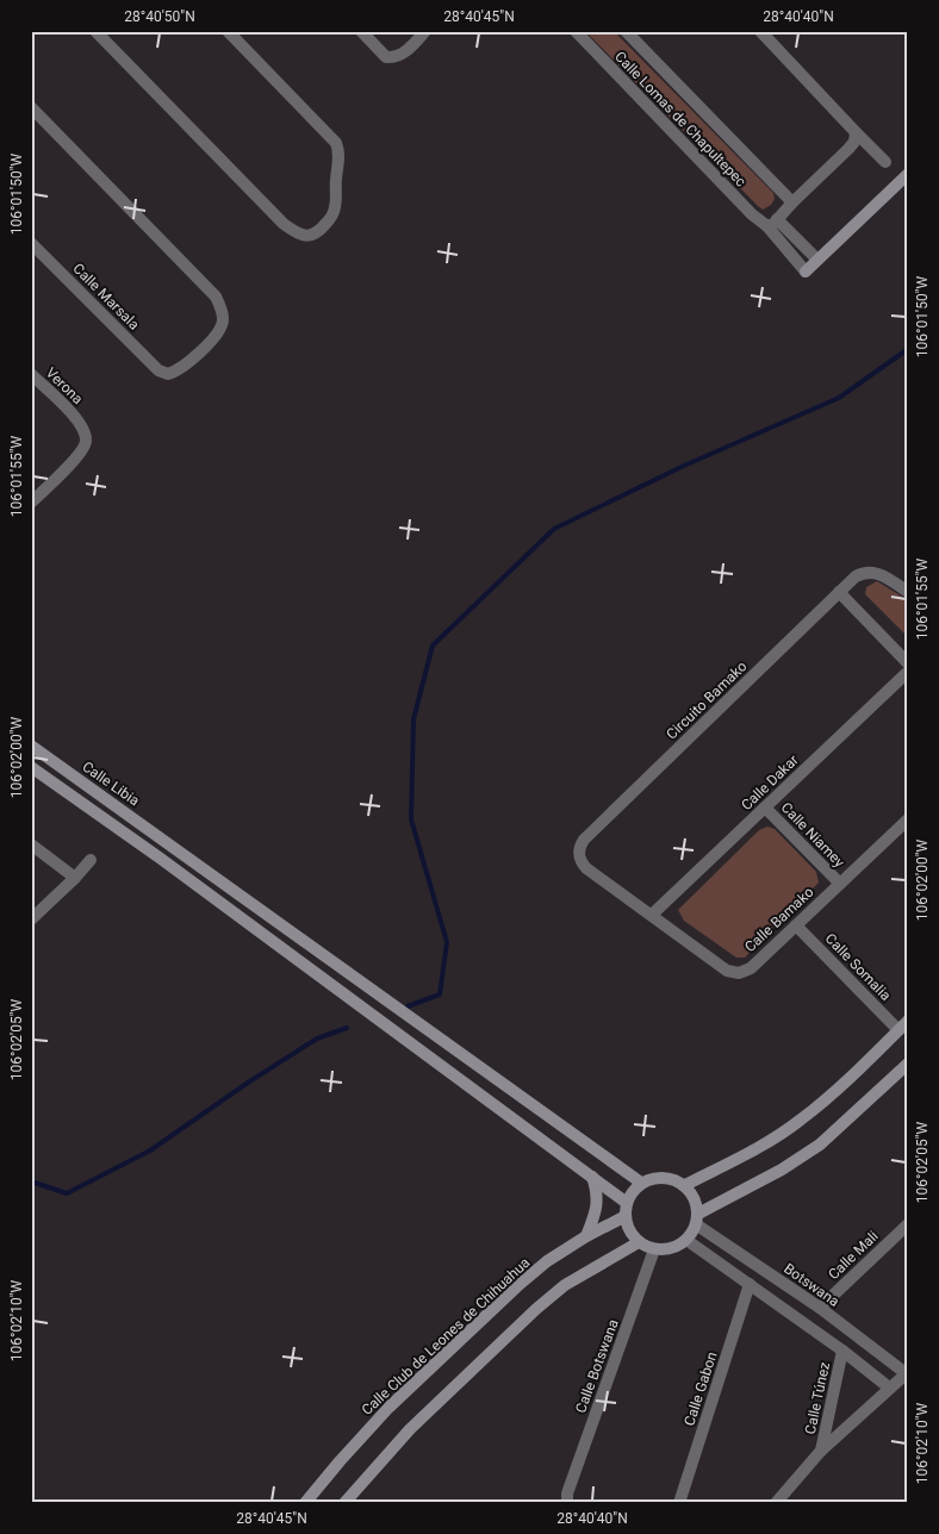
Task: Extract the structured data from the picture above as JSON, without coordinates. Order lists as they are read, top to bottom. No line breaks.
{"streets":{"street":["Calle Lomas de Chapultepec","Calle Marsala","Verona","Circuito Bamako","Calle Dakar","Calle Libia","Calle Niamey","Calle Bamako","Calle Somalia","Calle Mali","Botswana","Calle Club de Leones de Chihuahua","Calle Botswana","Calle Gabon","Calle Túnez"]},"crossings":[["Circuito Bamako","Calle Bamako"],["Calle Dakar","Calle Niamey"],["Calle Dakar","Calle Bamako"],["Calle Libia","Botswana"],["Calle Libia","Calle Club de Leones de Chihuahua"],["Calle Libia","Calle Botswana"],["Calle Niamey","Calle Bamako"],["Calle Bamako","Calle Somalia"],["Calle Mali","Botswana"],["Botswana","Calle Club de Leones de Chihuahua"],["Botswana","Calle Botswana"],["Calle Club de Leones de Chihuahua","Calle Botswana"]],"coordinates":["28°40'50\"N","28°40'45\"N","28°40'40\"N","106°01'50\"W","106°01'55\"W","106°02'00\"W","106°02'05\"W","106°02'10\"W"]}
